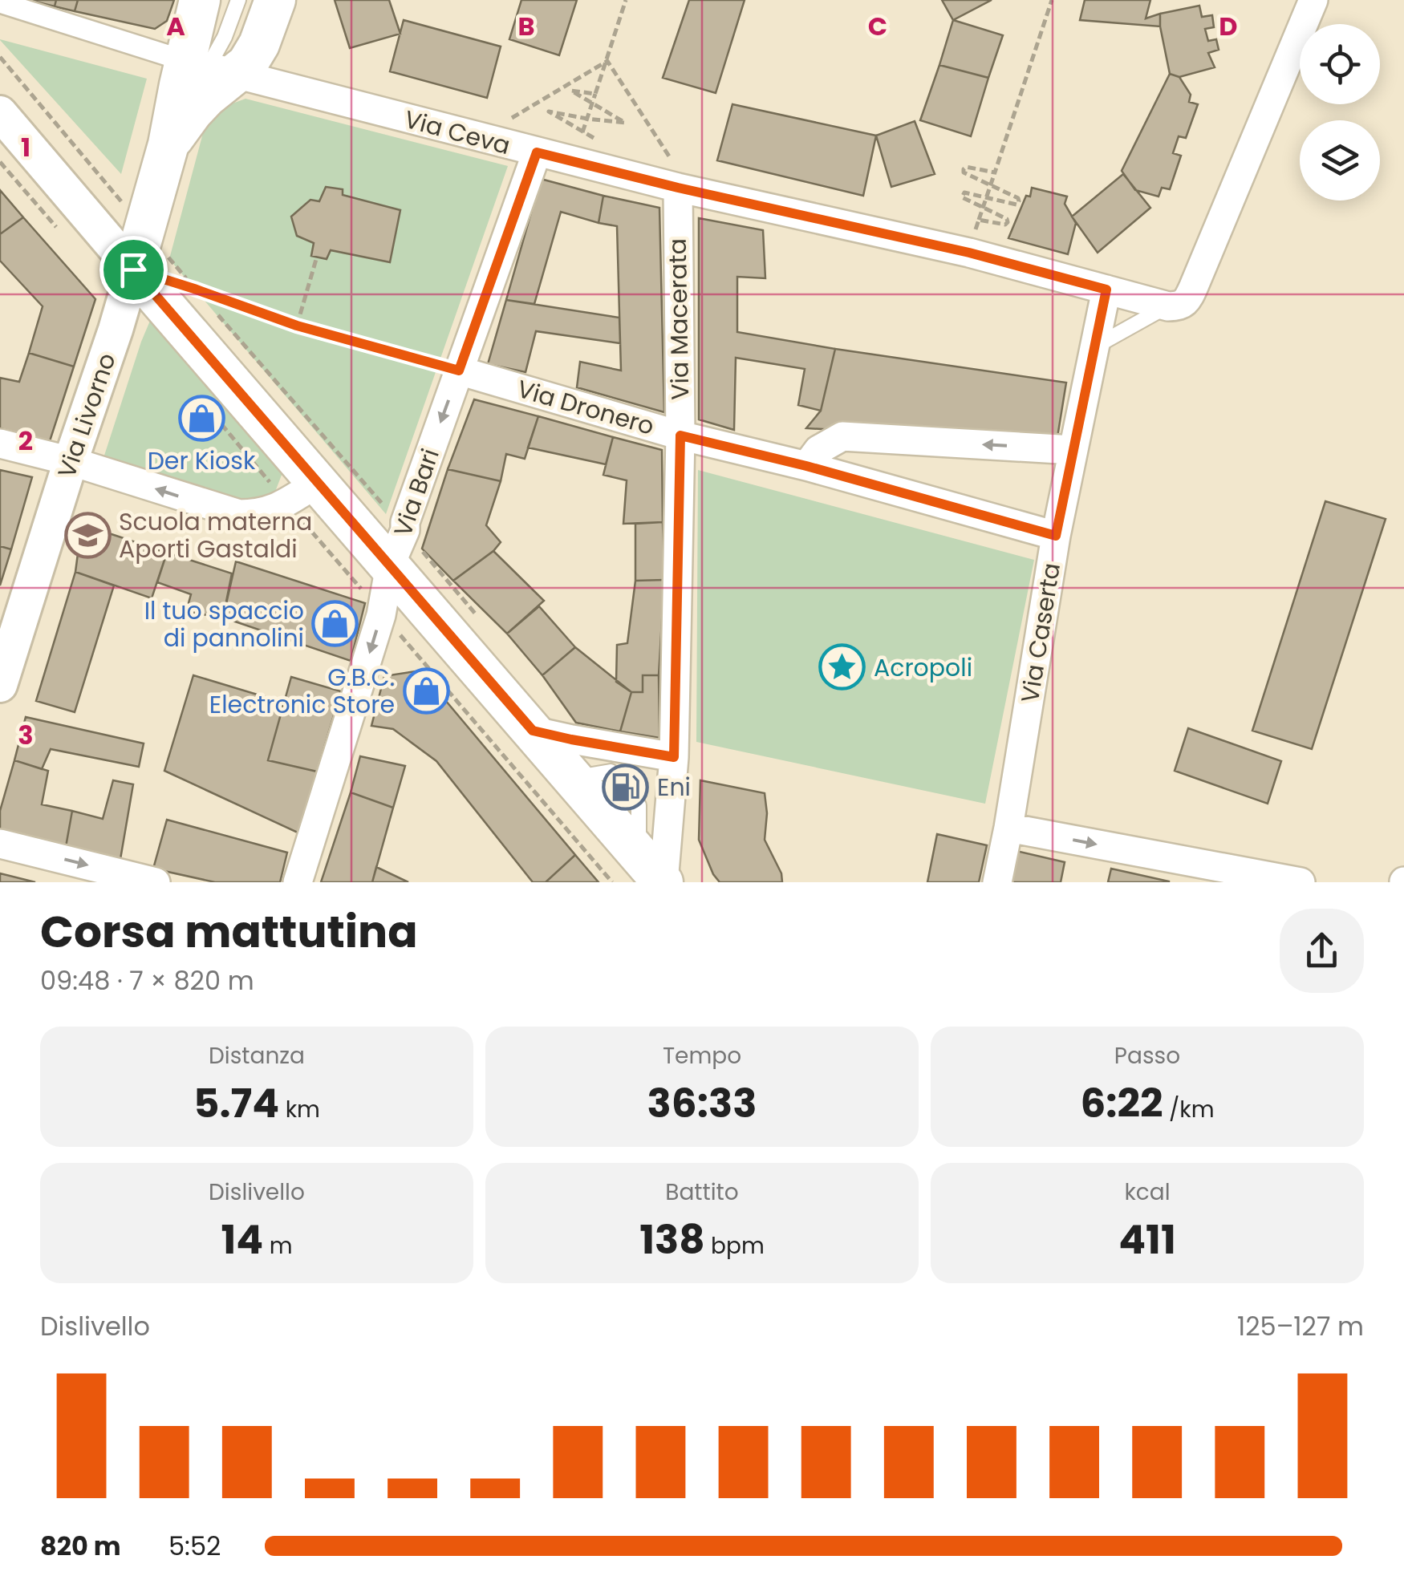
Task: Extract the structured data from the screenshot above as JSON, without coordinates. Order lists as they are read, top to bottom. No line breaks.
{"streets":{"main road":["Via Livorno"],"street":["Via Ceva","Via Macerata","Via Dronero","Via Bari","Via Caserta"]},"crossings":[["Via Ceva","Via Macerata"],["Via Ceva","Via Livorno"],["Via Ceva","Via Bari"],["Via Ceva","Via Caserta"],["Via Macerata","Via Dronero"],["Via Dronero","Via Bari"],["Via Dronero","Via Caserta"]],"one_way":["Via Bari"],"places":{"shop":["Der Kiosk","Il tuo spaccio di pannolini","G.B.C. Electronic Store"],"school or university":["Scuola materna Aporti Gastaldi"],"place":["Acropoli"],"fuel station":["Eni"]},"page":{"heading":["Corsa mattutina","09:48 · 7 × 820 m"],"stats":[["Distanza","5.74 km"],["Tempo","36:33"],["Passo","6:22 /km"],["Dislivello","14 m"],["Battito","138 bpm"],["kcal","411"]],"chart":["Dislivello","125–127 m"],"list":[{"name":"820 m","note":"5:52"}]},"grid":{"columns":["A","B","C","D"],"rows":["1","2","3"]}}
